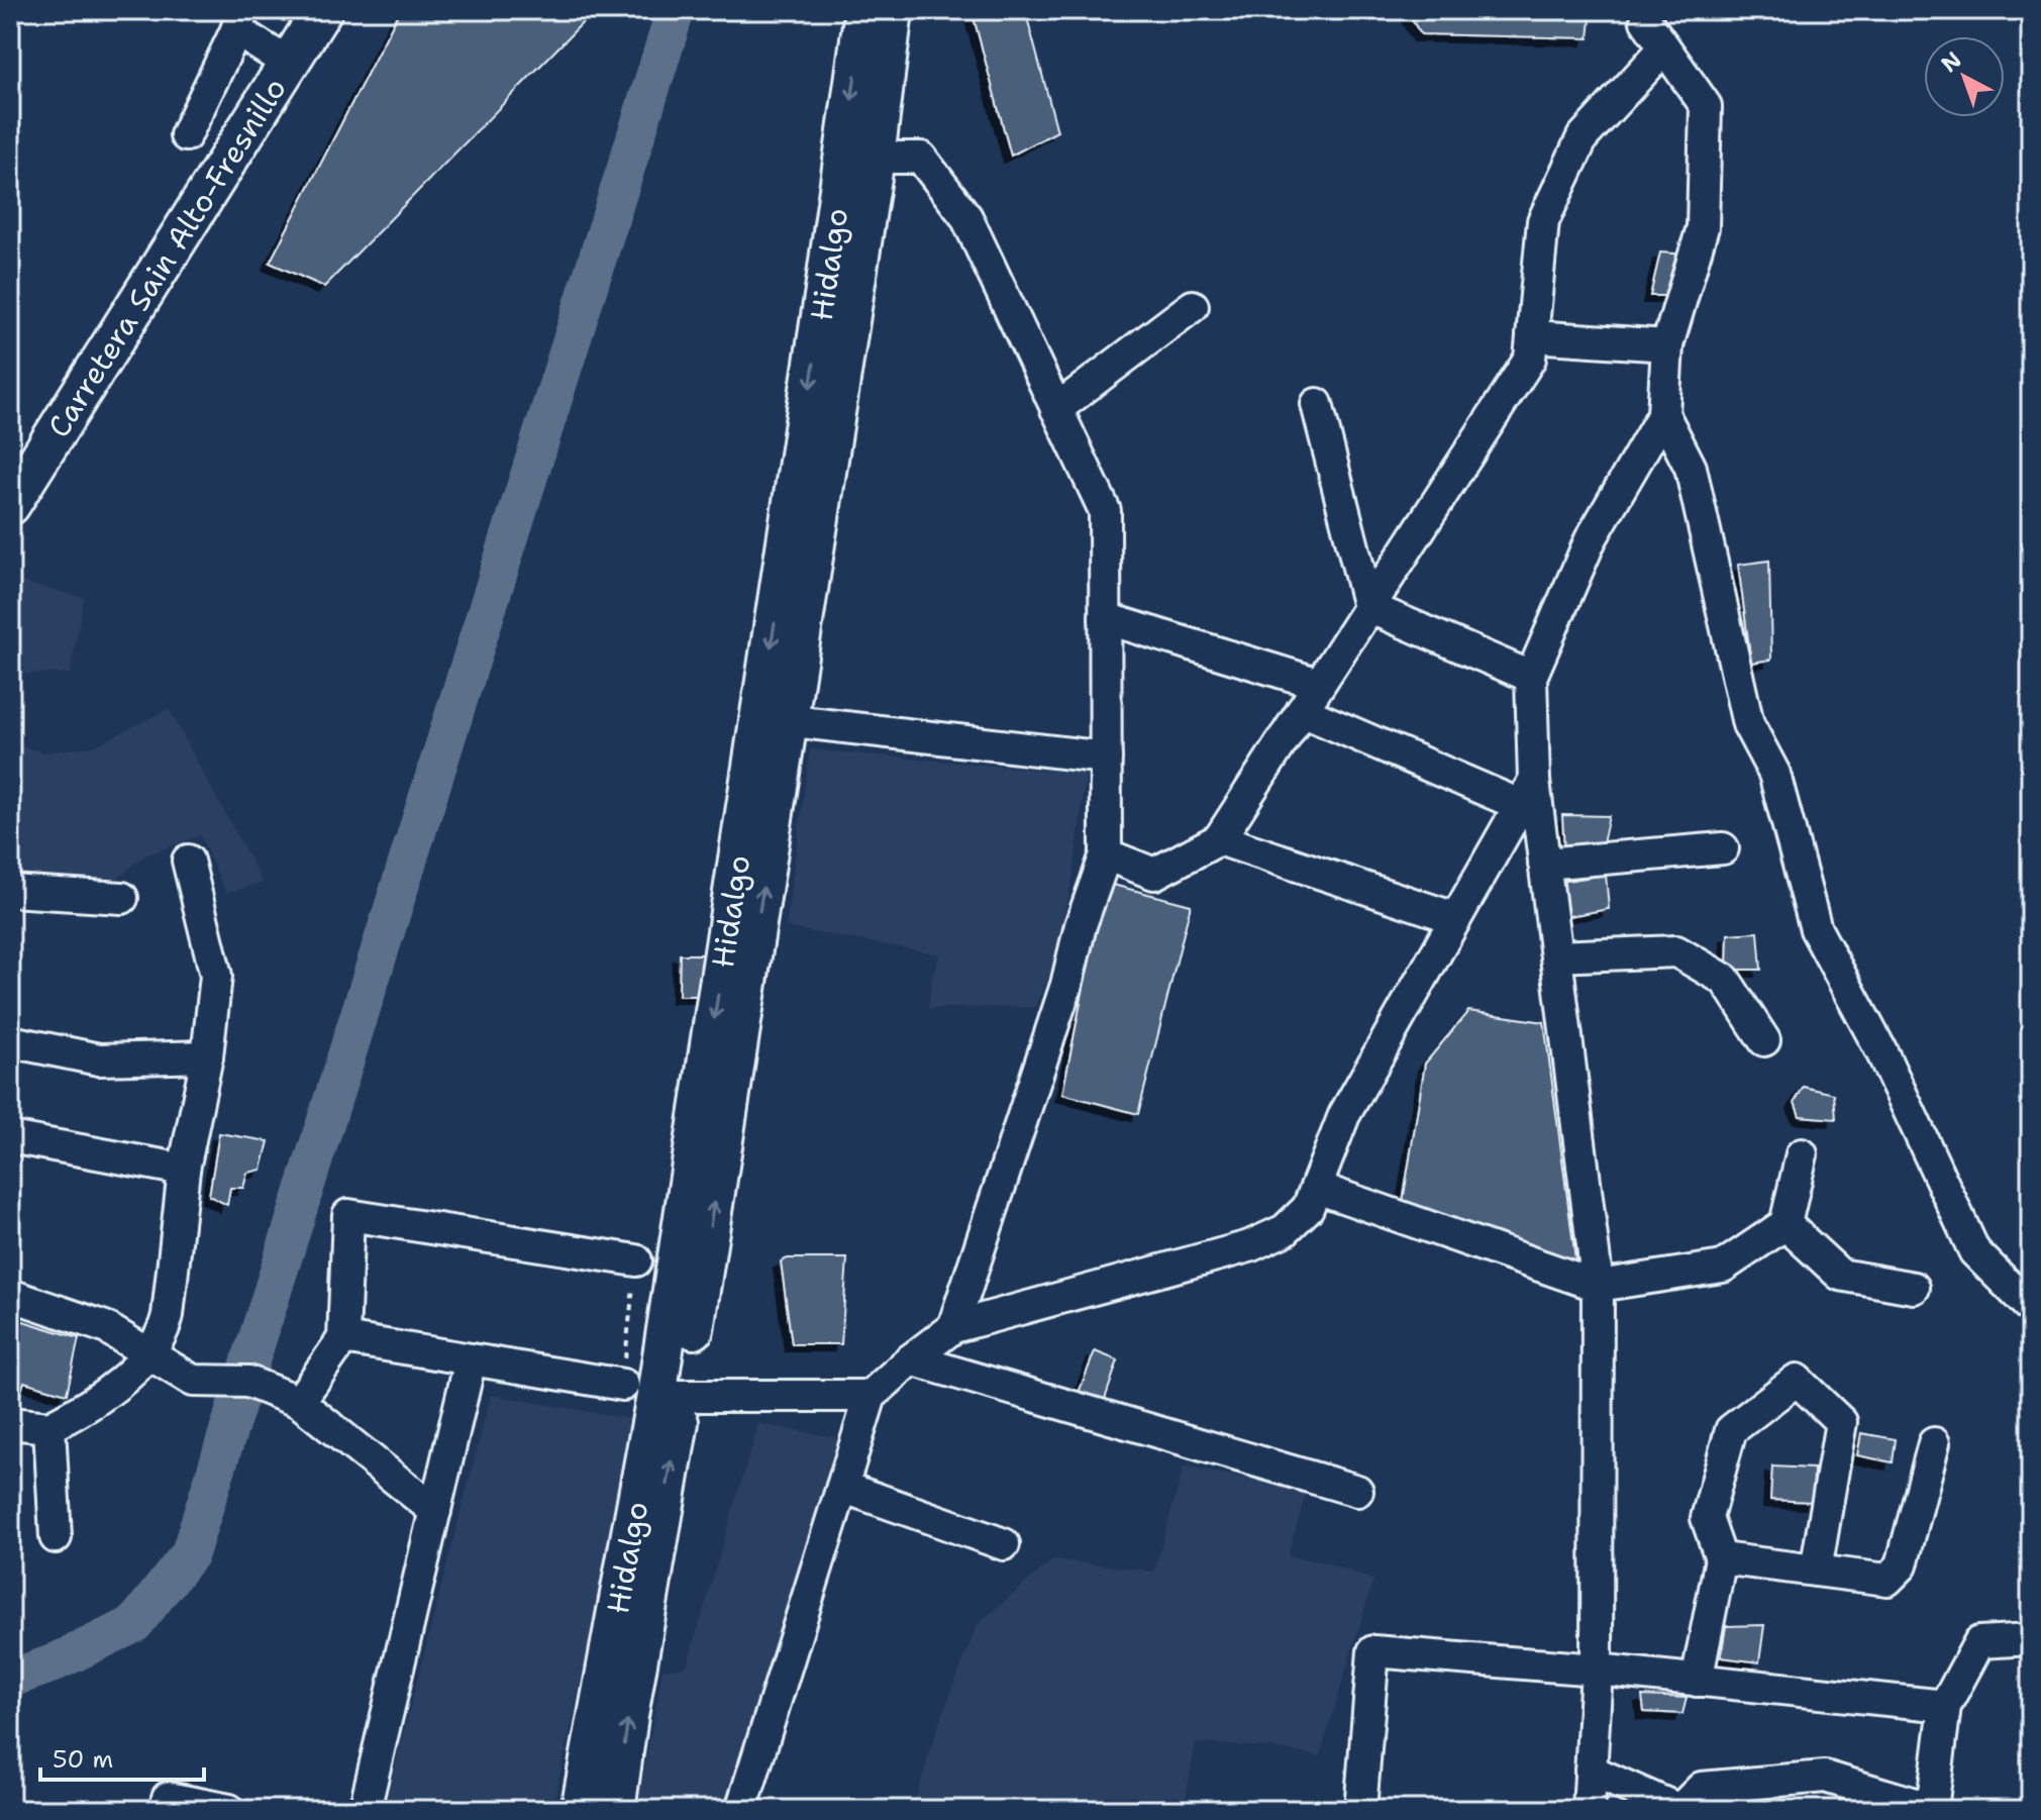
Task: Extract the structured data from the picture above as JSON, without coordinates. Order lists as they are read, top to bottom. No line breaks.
{"streets":{"main road":["Carretera Sain Alto-Fresnillo","Hidalgo"]},"scale_bar":"50 m","north":"top left"}
